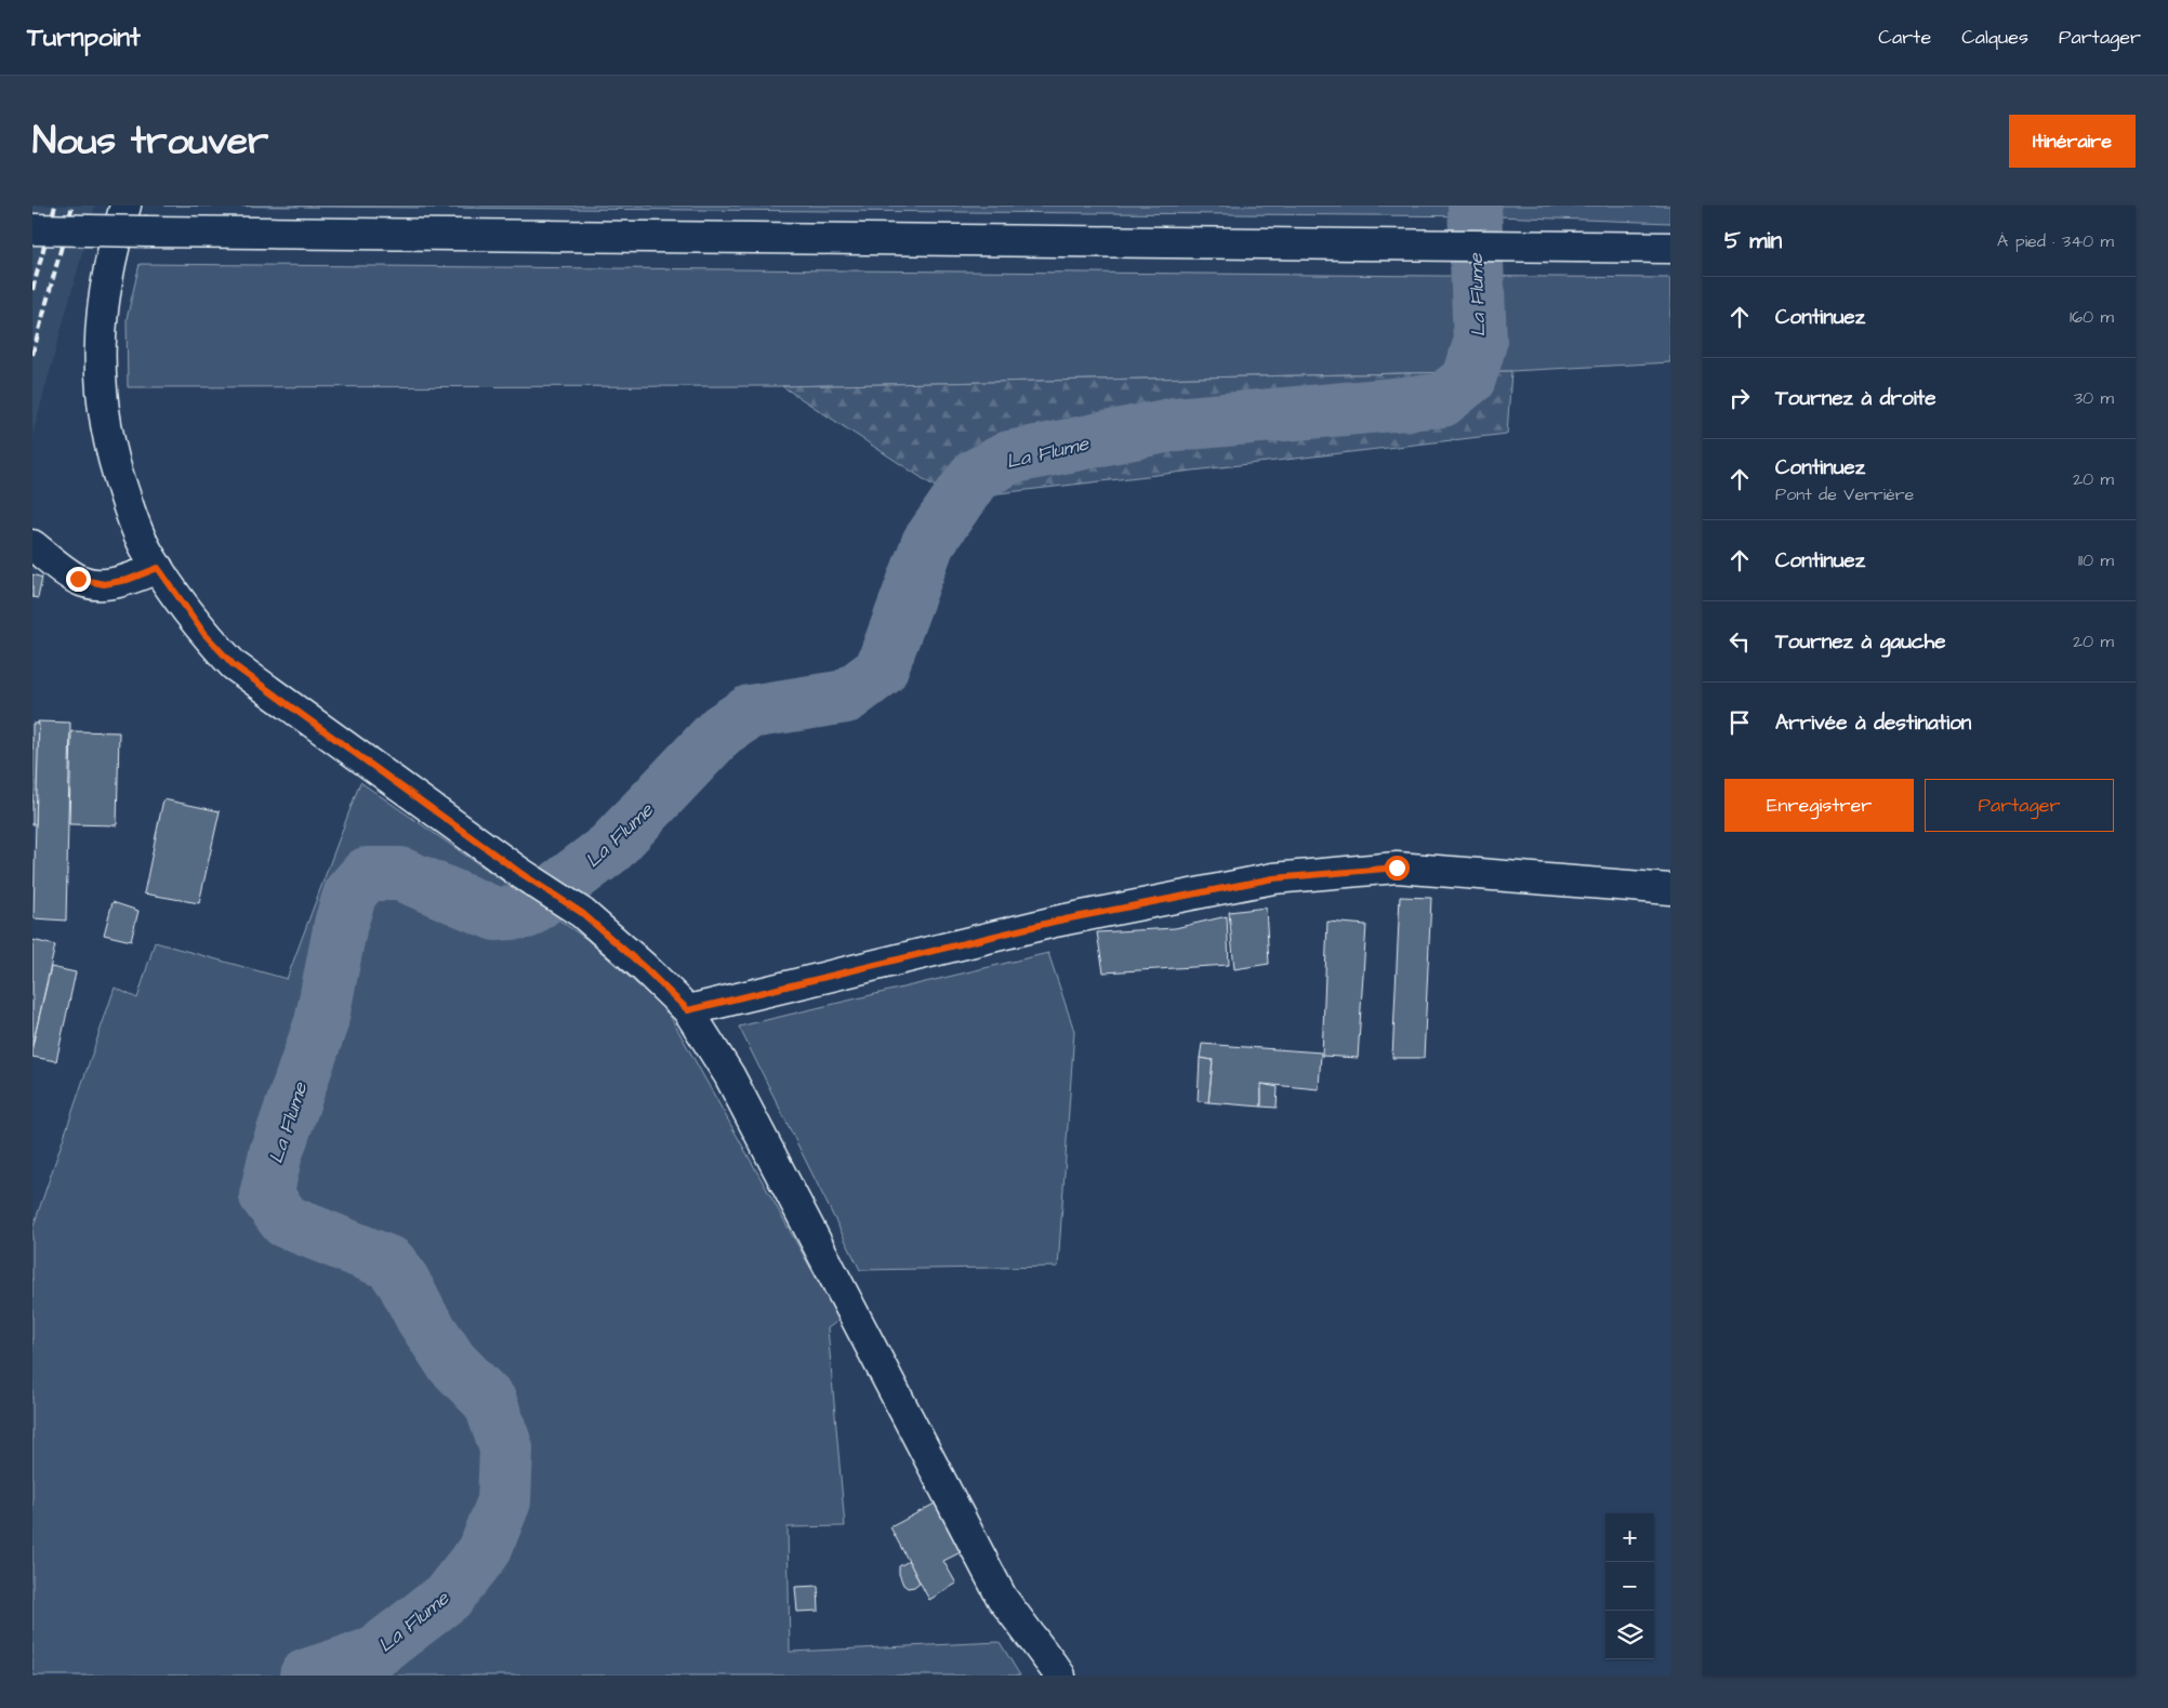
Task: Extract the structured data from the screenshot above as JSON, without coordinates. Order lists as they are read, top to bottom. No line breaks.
{"water":["La Flume"],"page":{"header":"Turnpoint","nav":["Carte","Calques","Partager"],"title":"Nous trouver","buttons":["Itinéraire",["Enregistrer","Partager"]],"heading":["5 min","À pied · 340 m"],"list":[["Continuez","160 m"],["Tournez à droite","30 m"],["Continuez","Pont de Verrière","20 m"],["Continuez","110 m"],["Tournez à gauche","20 m"],"Arrivée à destination"],"map_buttons":["+","−"]}}
